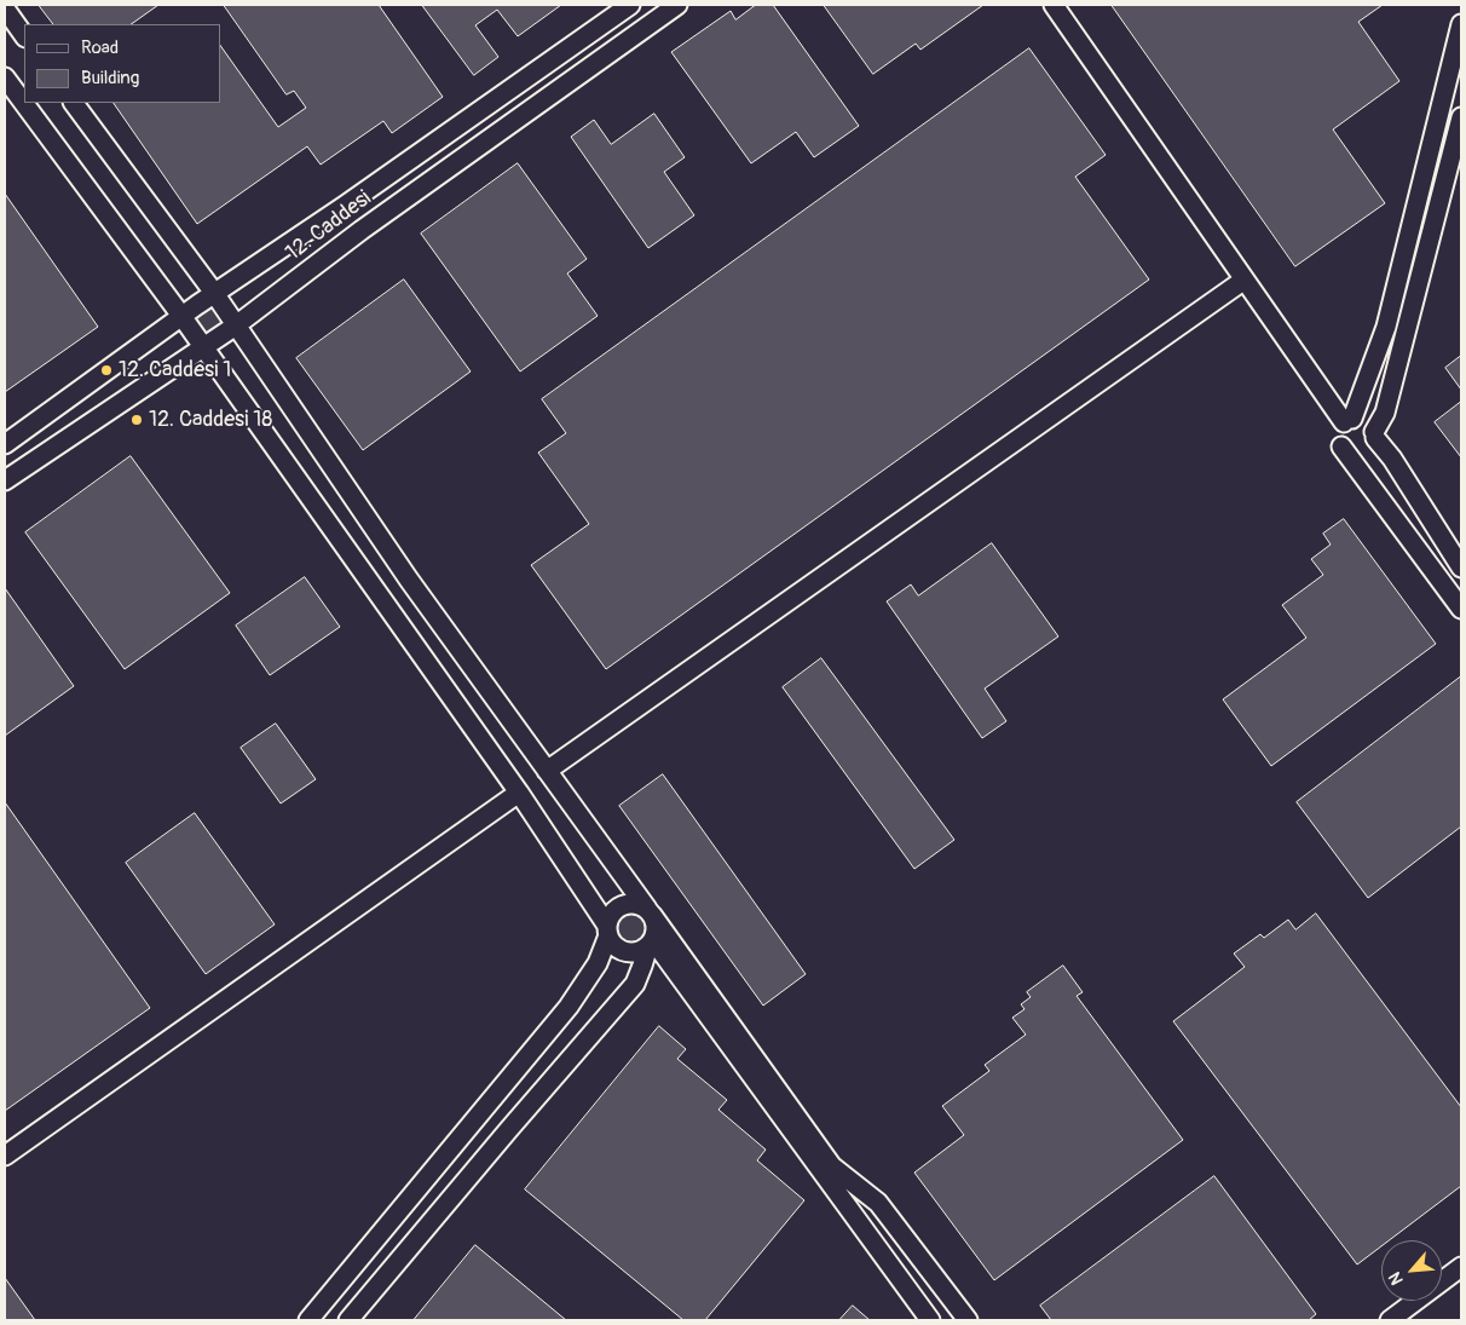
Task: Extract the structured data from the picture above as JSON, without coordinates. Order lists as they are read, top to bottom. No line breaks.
{"streets":{"street":["12. Caddesi"]},"places":["12. Caddesi 1","12. Caddesi 18"],"legend":["Road","Building"],"north":"bottom left"}
